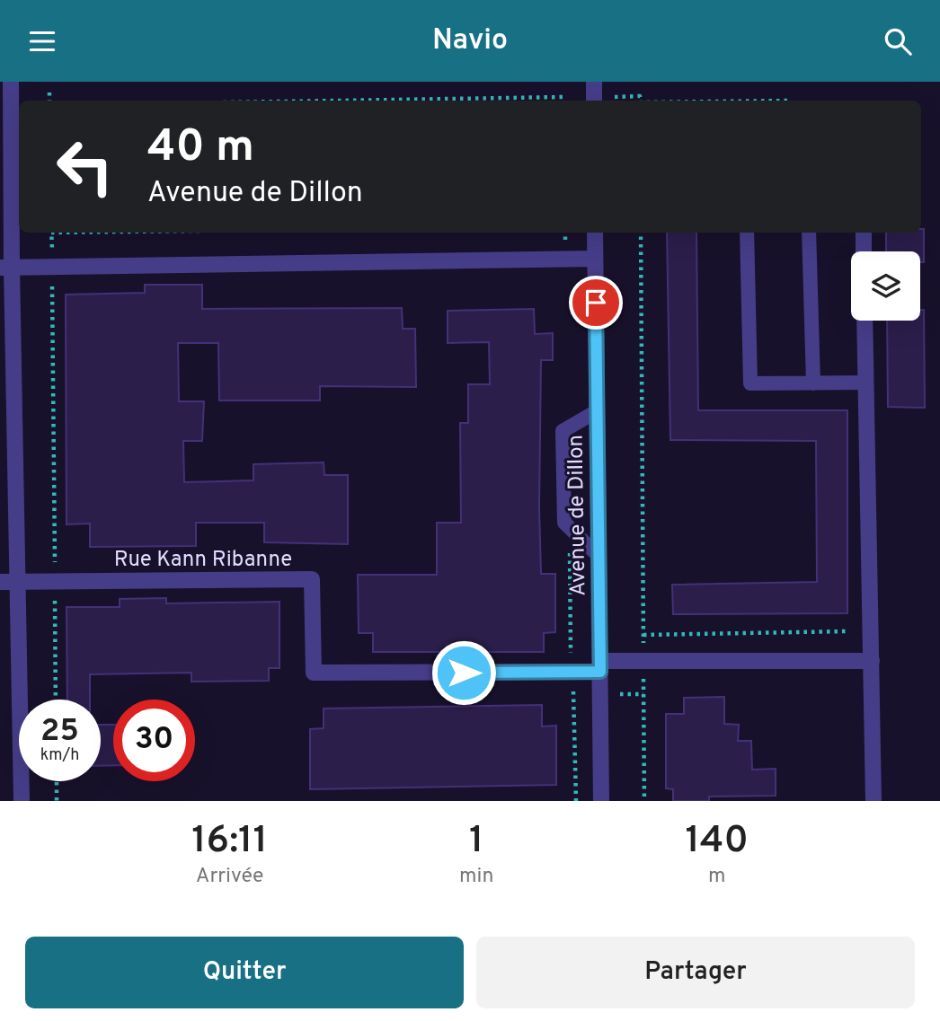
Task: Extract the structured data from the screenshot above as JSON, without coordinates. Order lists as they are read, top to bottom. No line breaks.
{"streets":{"street":["Avenue de Dillon","Rue Kann Ribanne"]},"crossings":[["Avenue de Dillon","Rue Kann Ribanne"]],"page":{"header":"Navio","turn":["40 m","Avenue de Dillon"],"speed":"25 km/h","limit":"30","eta":["16:11","Arrivée","1","min","140","m"],"buttons":["Quitter","Partager"]}}
